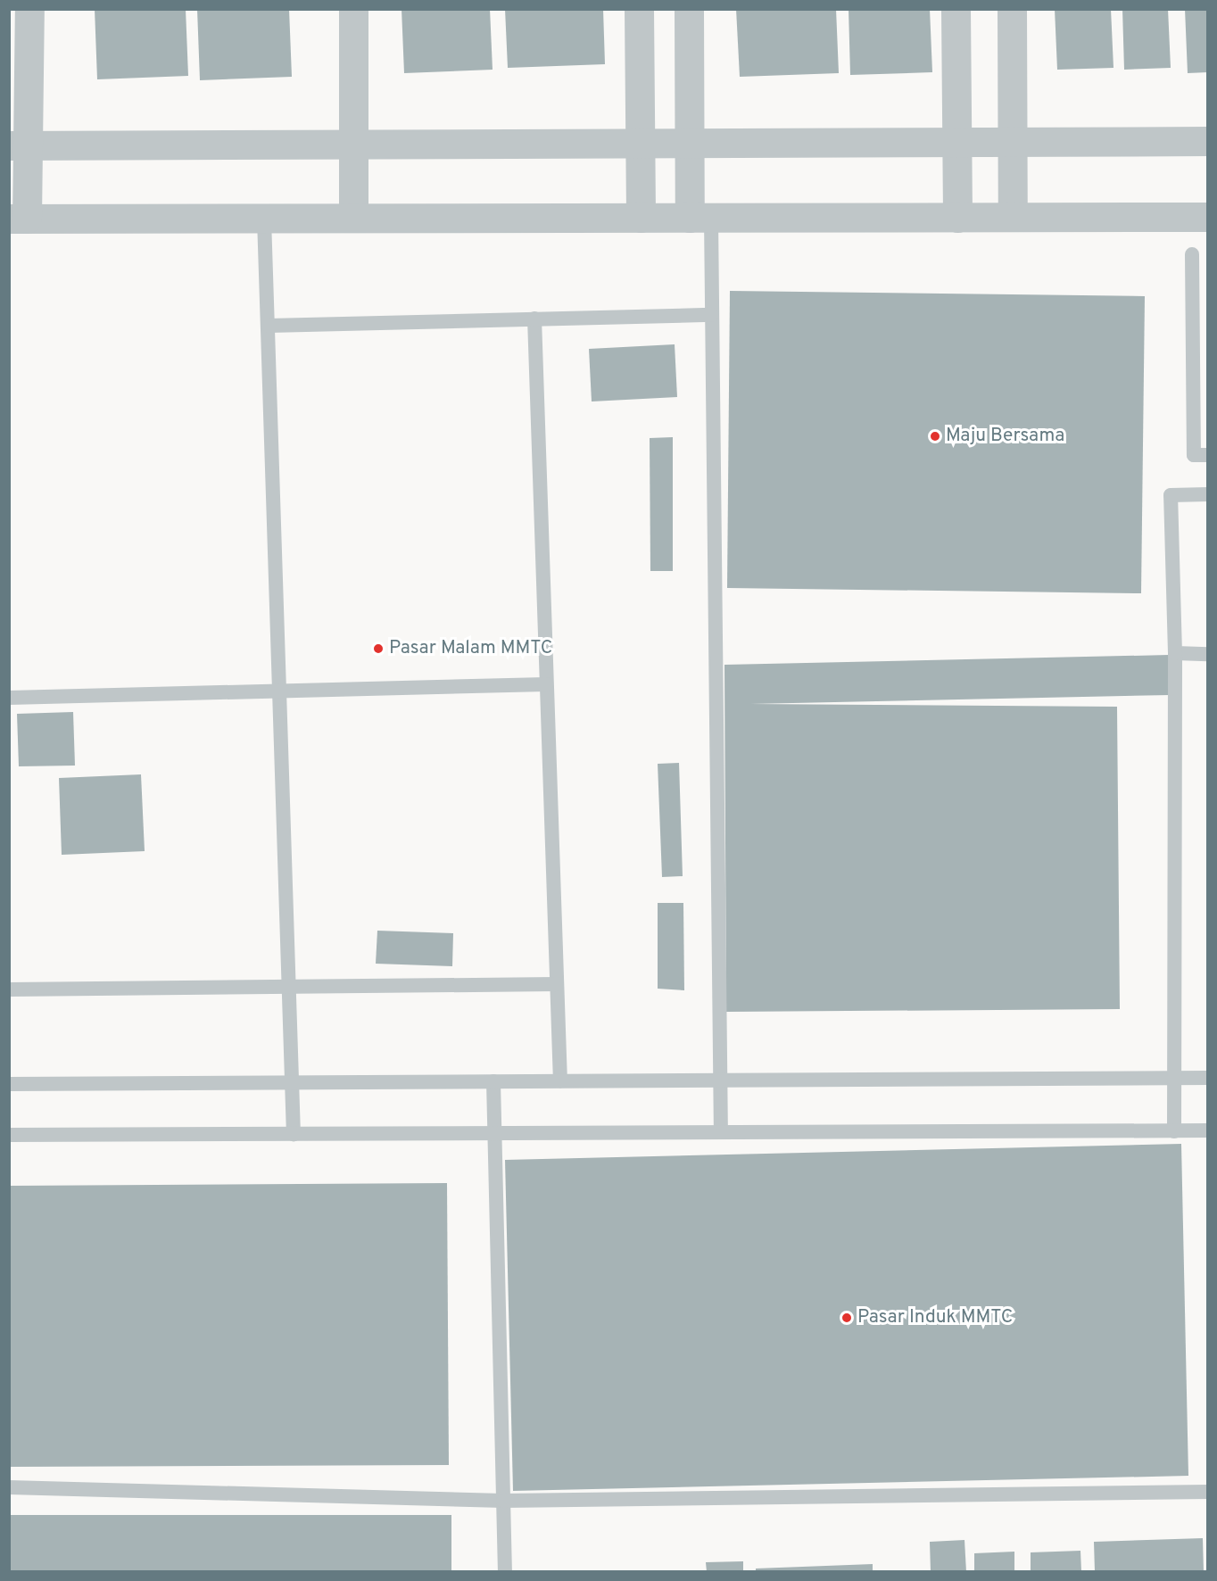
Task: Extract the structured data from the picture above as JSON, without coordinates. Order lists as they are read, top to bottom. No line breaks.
{"places":["Maju Bersama","Pasar Malam MMTC","Pasar Induk MMTC"]}
